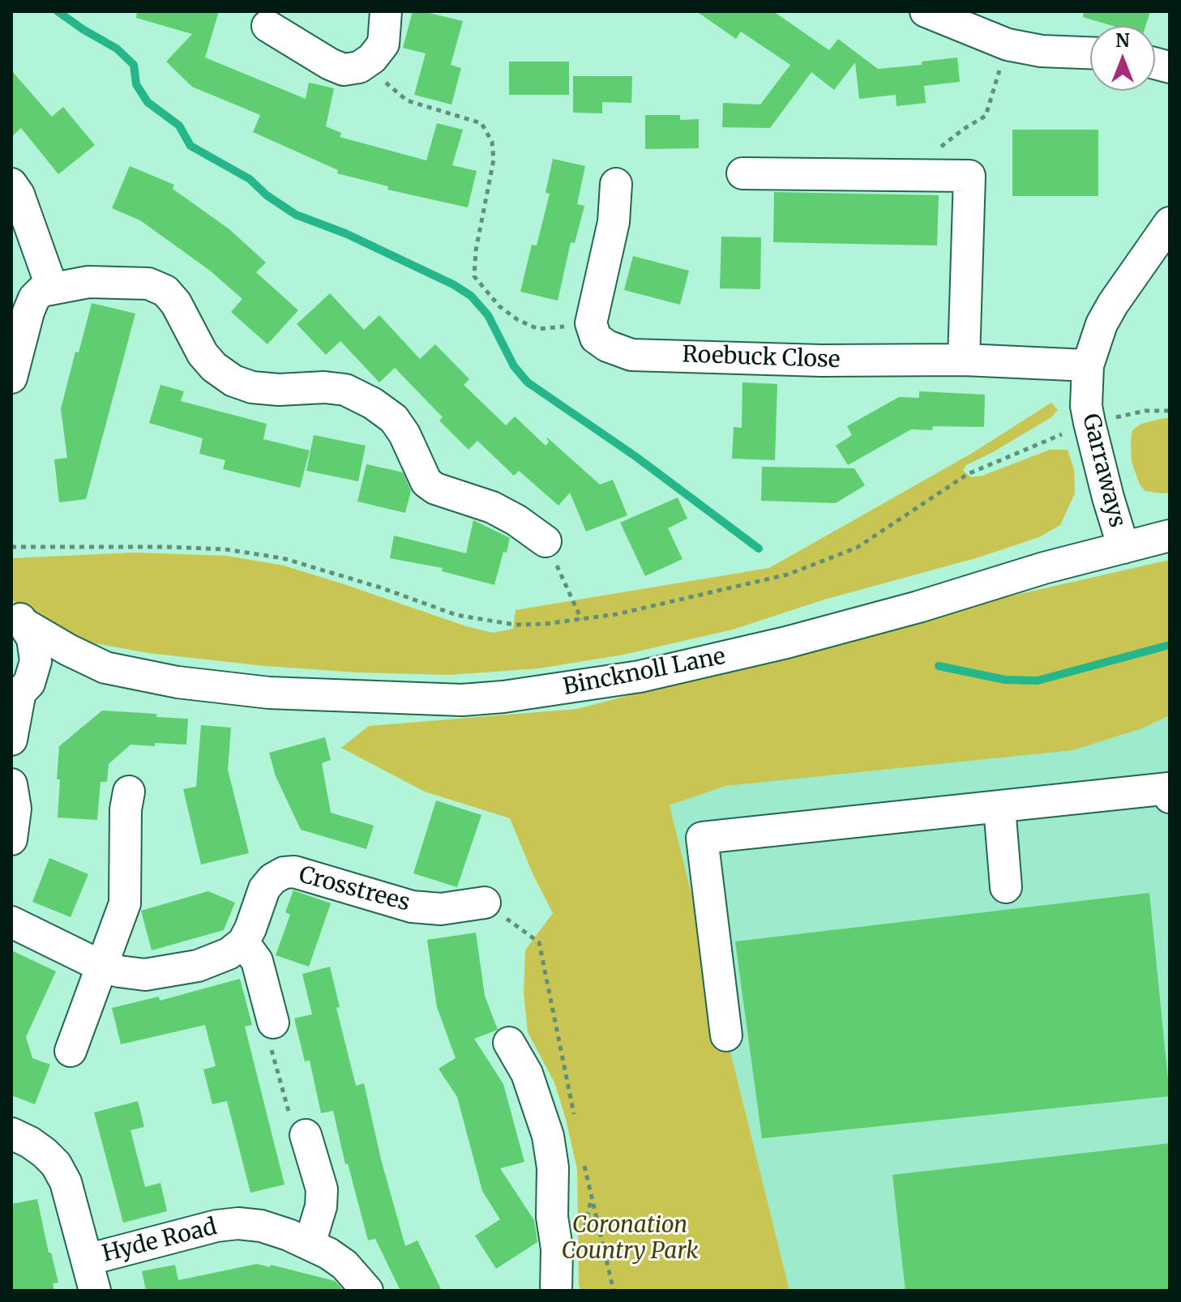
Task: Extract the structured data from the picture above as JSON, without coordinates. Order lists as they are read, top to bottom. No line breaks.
{"streets":{"street":["Roebuck Close","Garraways","Bincknoll Lane","Crosstrees","Hyde Road"]},"crossings":[["Roebuck Close","Garraways"],["Garraways","Bincknoll Lane"]],"parks":["Coronation Country Park"],"north":"top"}
